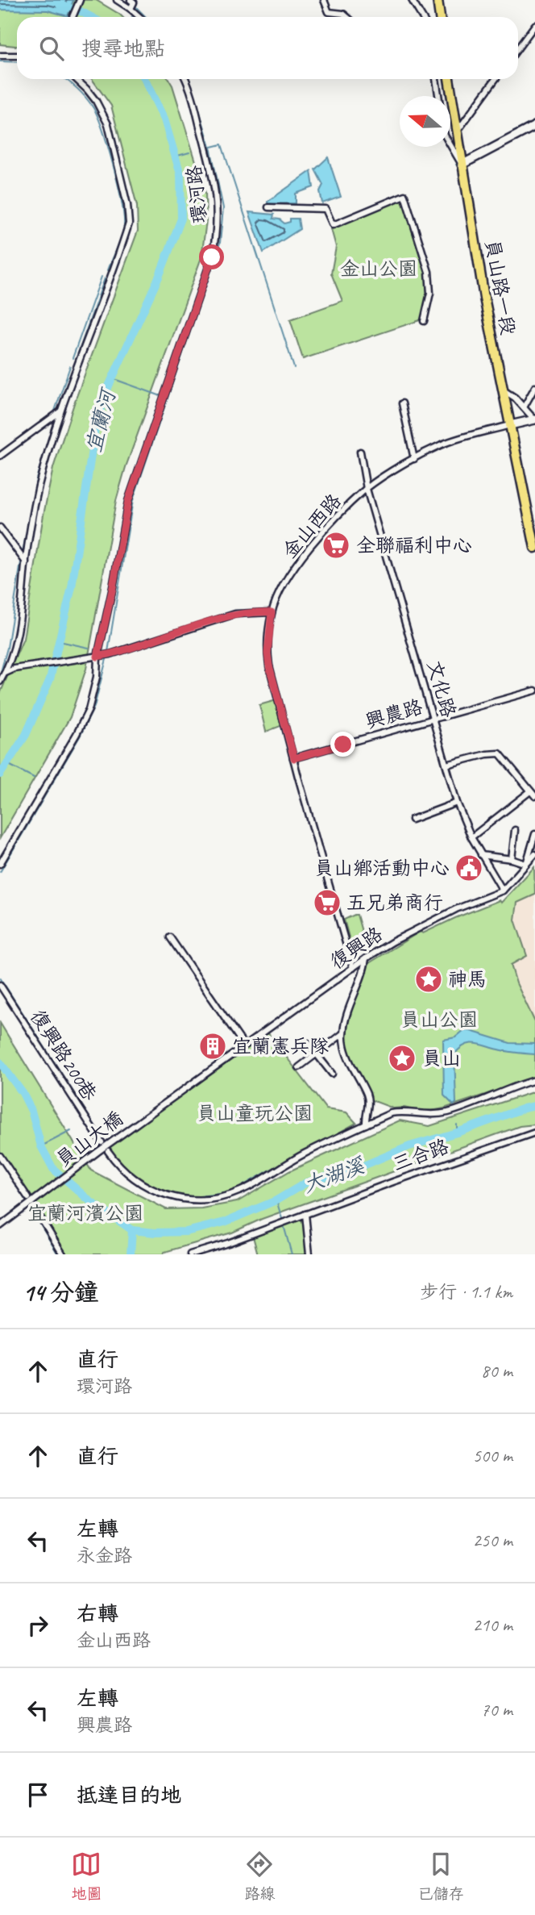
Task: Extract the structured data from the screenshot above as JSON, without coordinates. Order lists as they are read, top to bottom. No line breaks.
{"streets":{"main road":["員山路一段"],"street":["環河路","金山西路","文化路","興農路","復興路","復興路200巷","員山大橋","三合路"]},"crossings":[["員山路一段","金山西路"],["金山西路","文化路"],["金山西路","興農路"],["金山西路","復興路"],["文化路","興農路"],["文化路","復興路"],["復興路","員山大橋"]],"water":["宜蘭河","大湖溪"],"parks":["金山公園","員山公園","員山童玩公園","宜蘭河濱公園"],"places":{"supermarket":["全聯福利中心","五兄弟商行"],"public building":["員山鄉活動中心"],"place":["神馬","員山"],"building":["宜蘭憲兵隊"]},"north":"left","page":{"search":"搜尋地點","heading":["14 分鐘","步行 · 1.1 km"],"list":[["直行","環河路","80 m"],["直行","500 m"],["左轉","永金路","250 m"],["右轉","金山西路","210 m"],["左轉","興農路","70 m"],"抵達目的地"],"nav":["地圖","路線","已儲存"]}}
